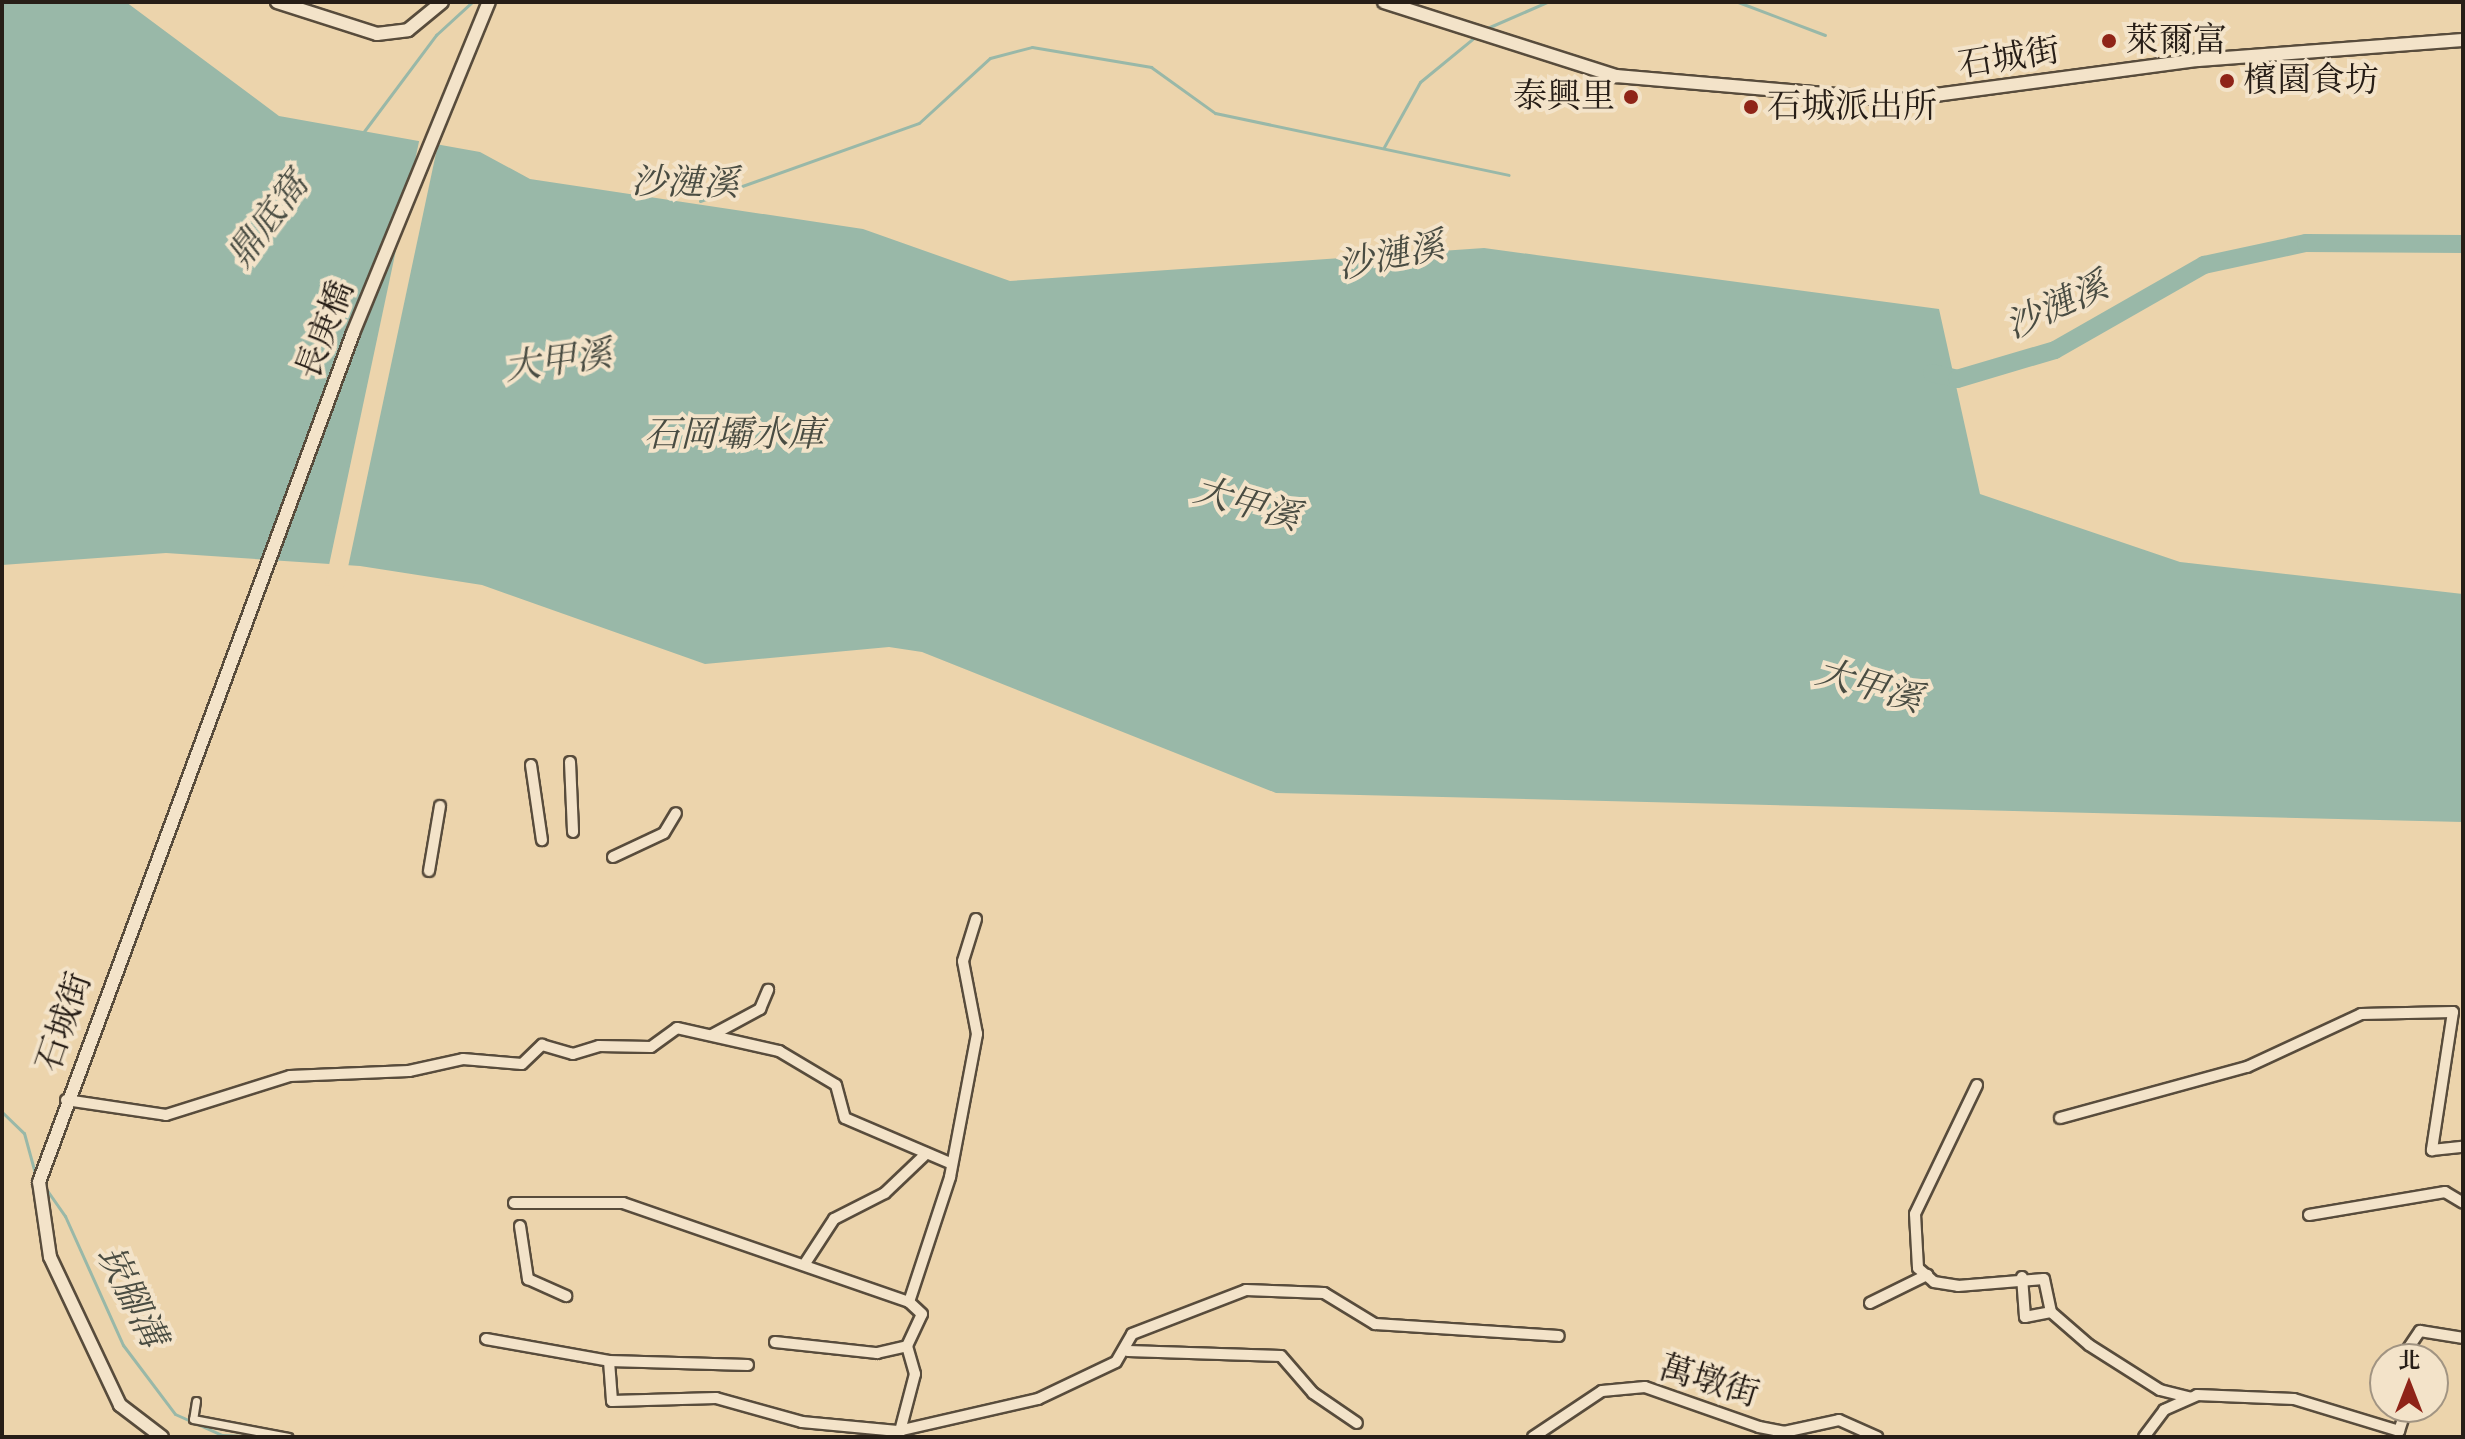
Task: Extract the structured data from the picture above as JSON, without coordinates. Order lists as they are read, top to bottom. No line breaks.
{"streets":{"street":["石城街","長庚橋","萬墩街"]},"crossings":[["石城街","長庚橋"]],"water":["沙漣溪","鼎底窩","大甲溪","石岡壩水庫","崁腳溝"],"places":["萊爾富","檳園食坊","泰興里","石城派出所"],"north":"top"}
